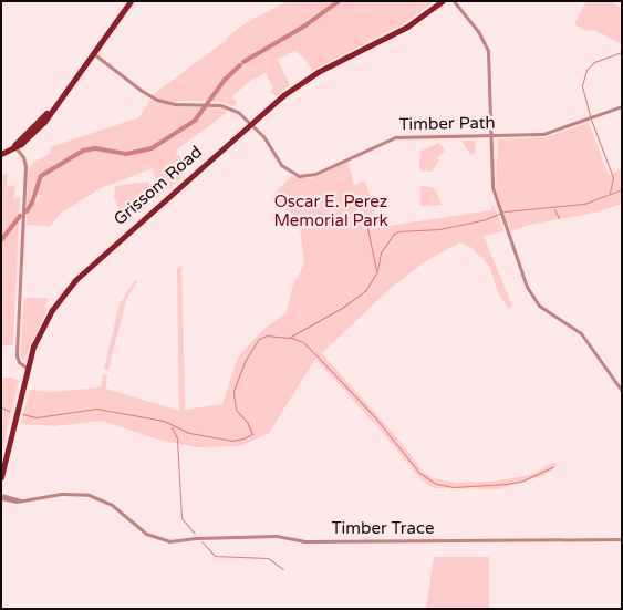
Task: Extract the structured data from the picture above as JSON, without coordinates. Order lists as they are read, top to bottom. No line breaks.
{"streets":{"main road":["Grissom Road"],"street":["Timber Path","Timber Trace"]},"crossings":[["Timber Path","Grissom Road"]],"parks":["Oscar E. Perez Memorial Park"]}
